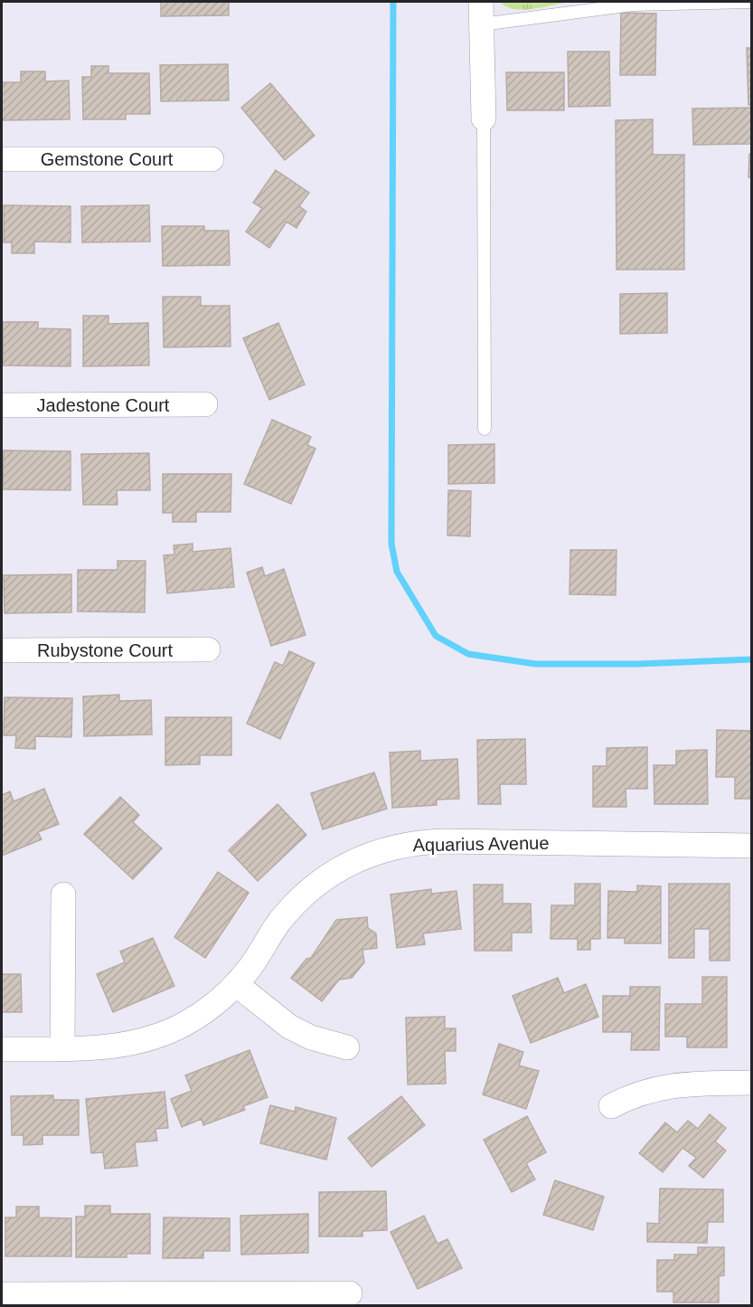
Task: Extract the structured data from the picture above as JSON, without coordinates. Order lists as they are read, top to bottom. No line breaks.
{"streets":{"street":["Gemstone Court","Jadestone Court","Rubystone Court","Aquarius Avenue"]}}
